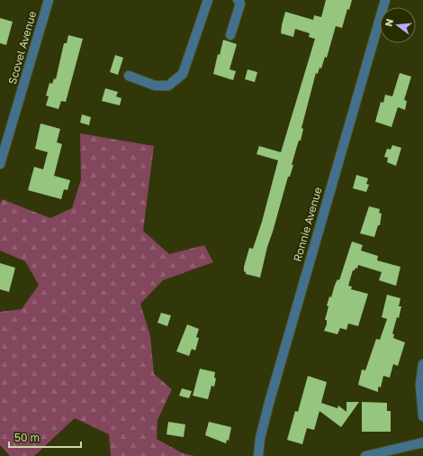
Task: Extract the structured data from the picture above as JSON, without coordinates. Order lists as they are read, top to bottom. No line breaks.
{"streets":{"street":["Scovel Avenue","Ronnie Avenue"]},"scale_bar":"50 m","north":"left"}
